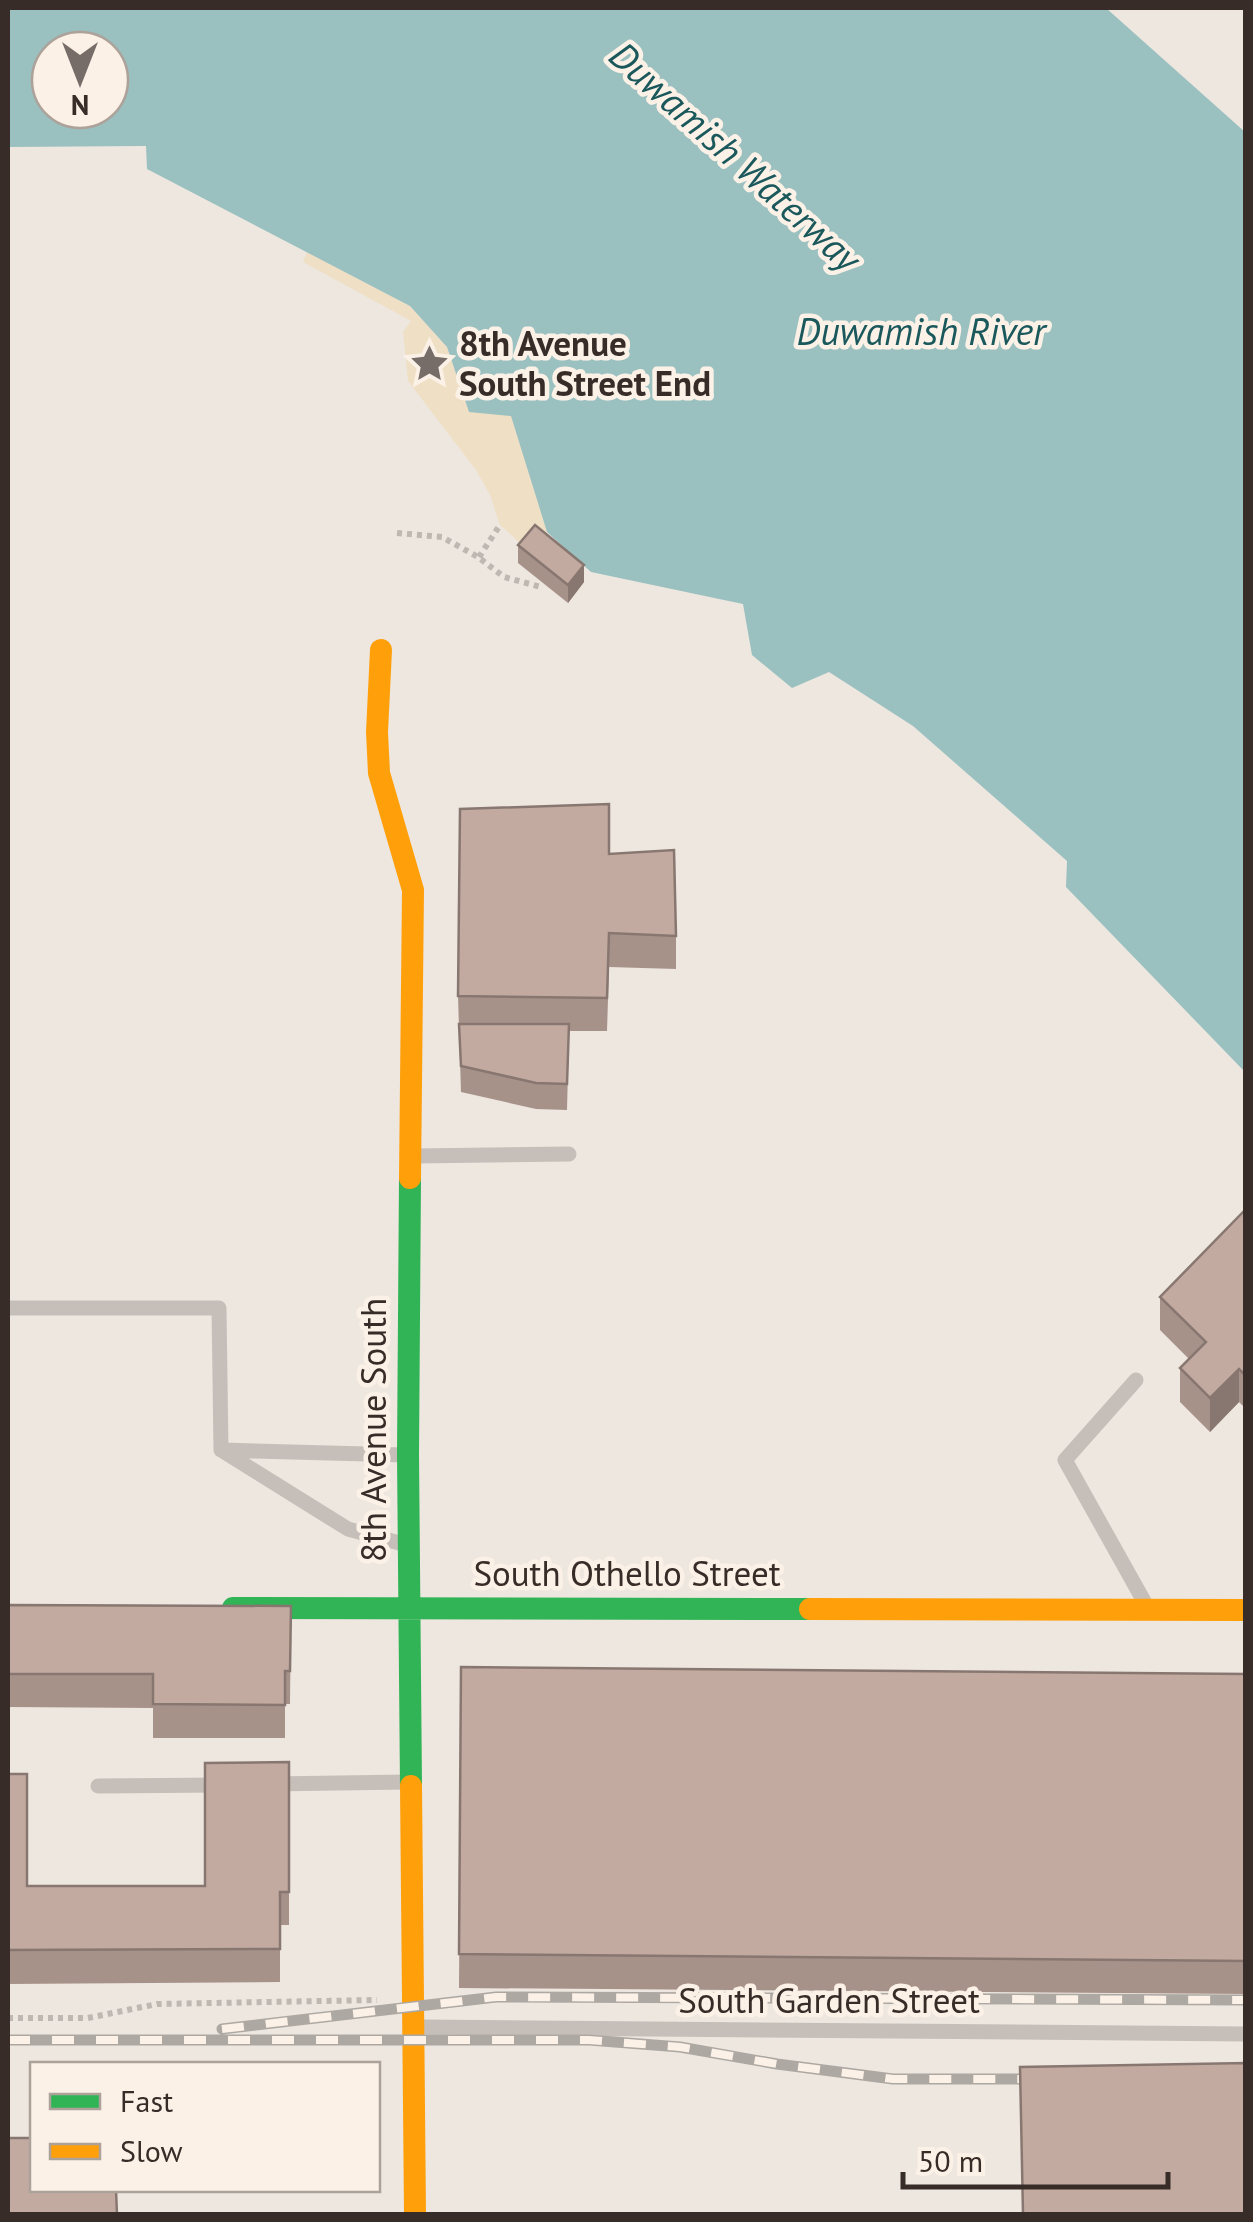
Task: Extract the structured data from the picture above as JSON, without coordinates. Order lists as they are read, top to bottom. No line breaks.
{"streets":{"street":["8th Avenue South","South Othello Street"],"lane":["South Garden Street"]},"crossings":[["8th Avenue South","South Othello Street"],["8th Avenue South","South Garden Street"]],"water":["Duwamish Waterway","Duwamish River"],"places":{"place":["8th Avenue South Street End"]},"legend":["Fast","Slow"],"scale_bar":"50 m","north":"bottom"}
